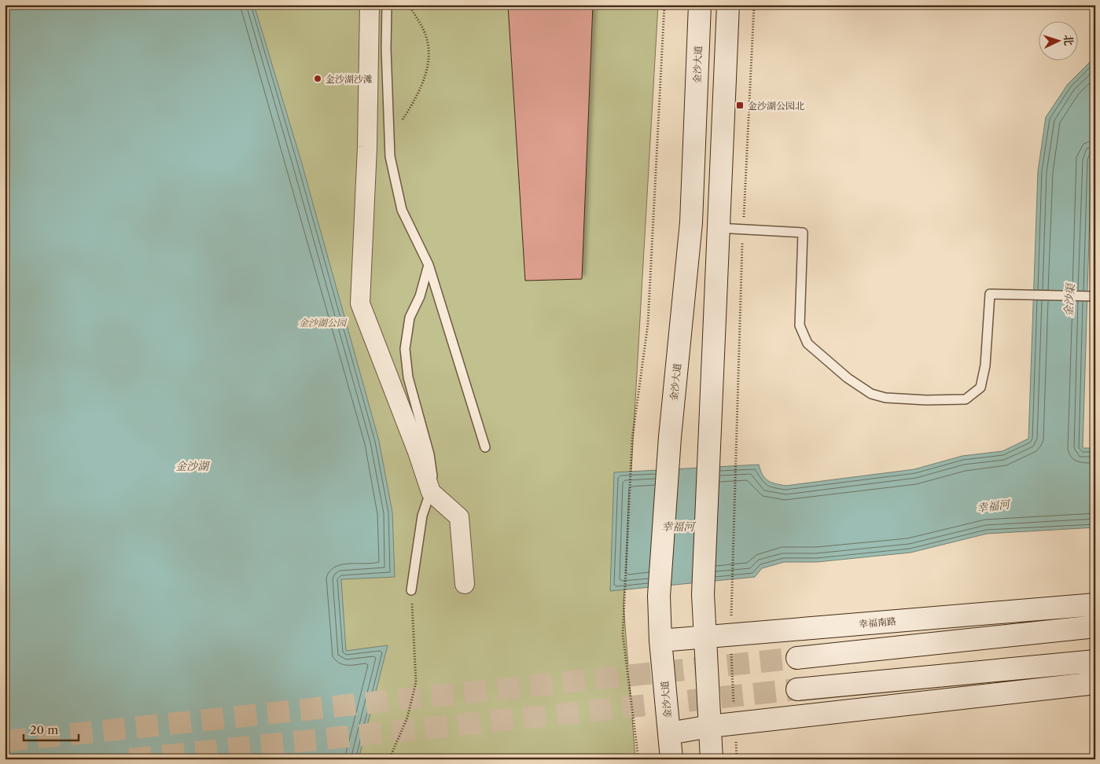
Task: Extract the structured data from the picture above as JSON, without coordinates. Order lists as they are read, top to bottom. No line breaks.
{"streets":{"main road":["金沙大道","幸福南路"]},"crossings":[["金沙大道","幸福南路"]],"water":["金沙渠","金沙湖","幸福河"],"parks":["金沙湖公园"],"places":{"other":["金沙湖沙滩"],"transit":["金沙湖公园北"]},"scale_bar":"20 m","north":"right"}
